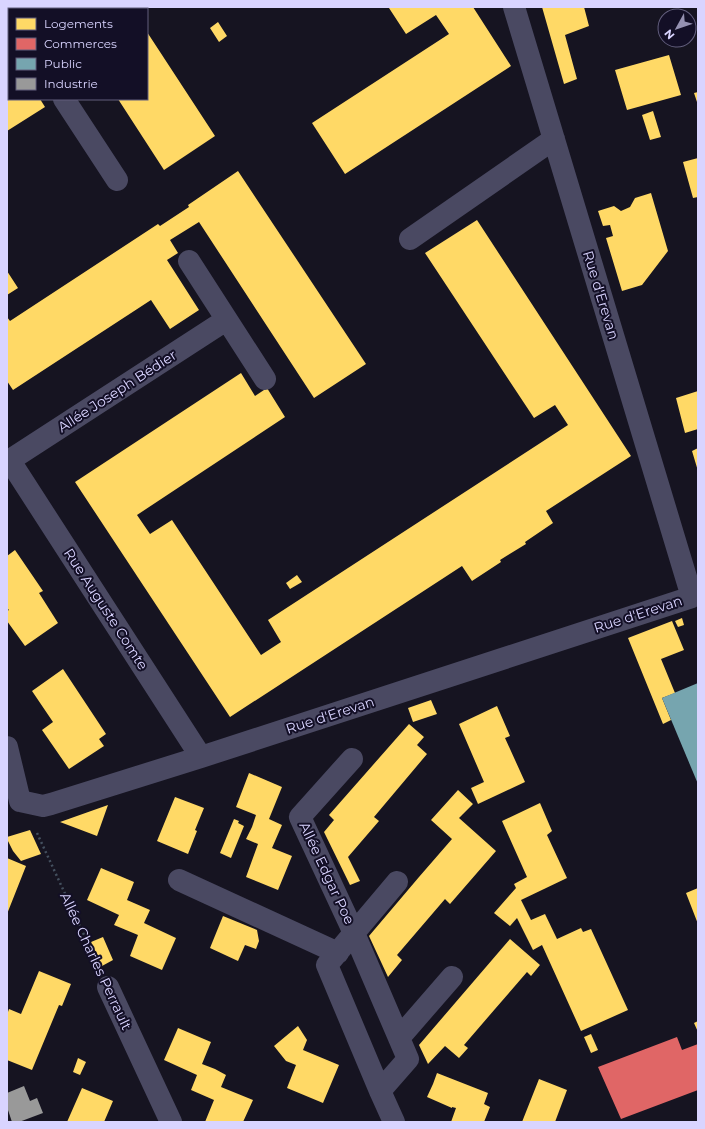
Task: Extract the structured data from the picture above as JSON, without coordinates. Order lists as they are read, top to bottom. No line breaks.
{"streets":{"street":["Rue d'Erevan","Allée Joseph Bédier","Rue Auguste Comte","Allée Edgar Poe","Allée Charles Perrault"]},"crossings":[["Rue d'Erevan","Rue Auguste Comte"],["Rue d'Erevan","Allée Charles Perrault"],["Allée Joseph Bédier","Rue Auguste Comte"]],"legend":["Logements","Commerces","Public","Industrie"],"north":"bottom left"}
